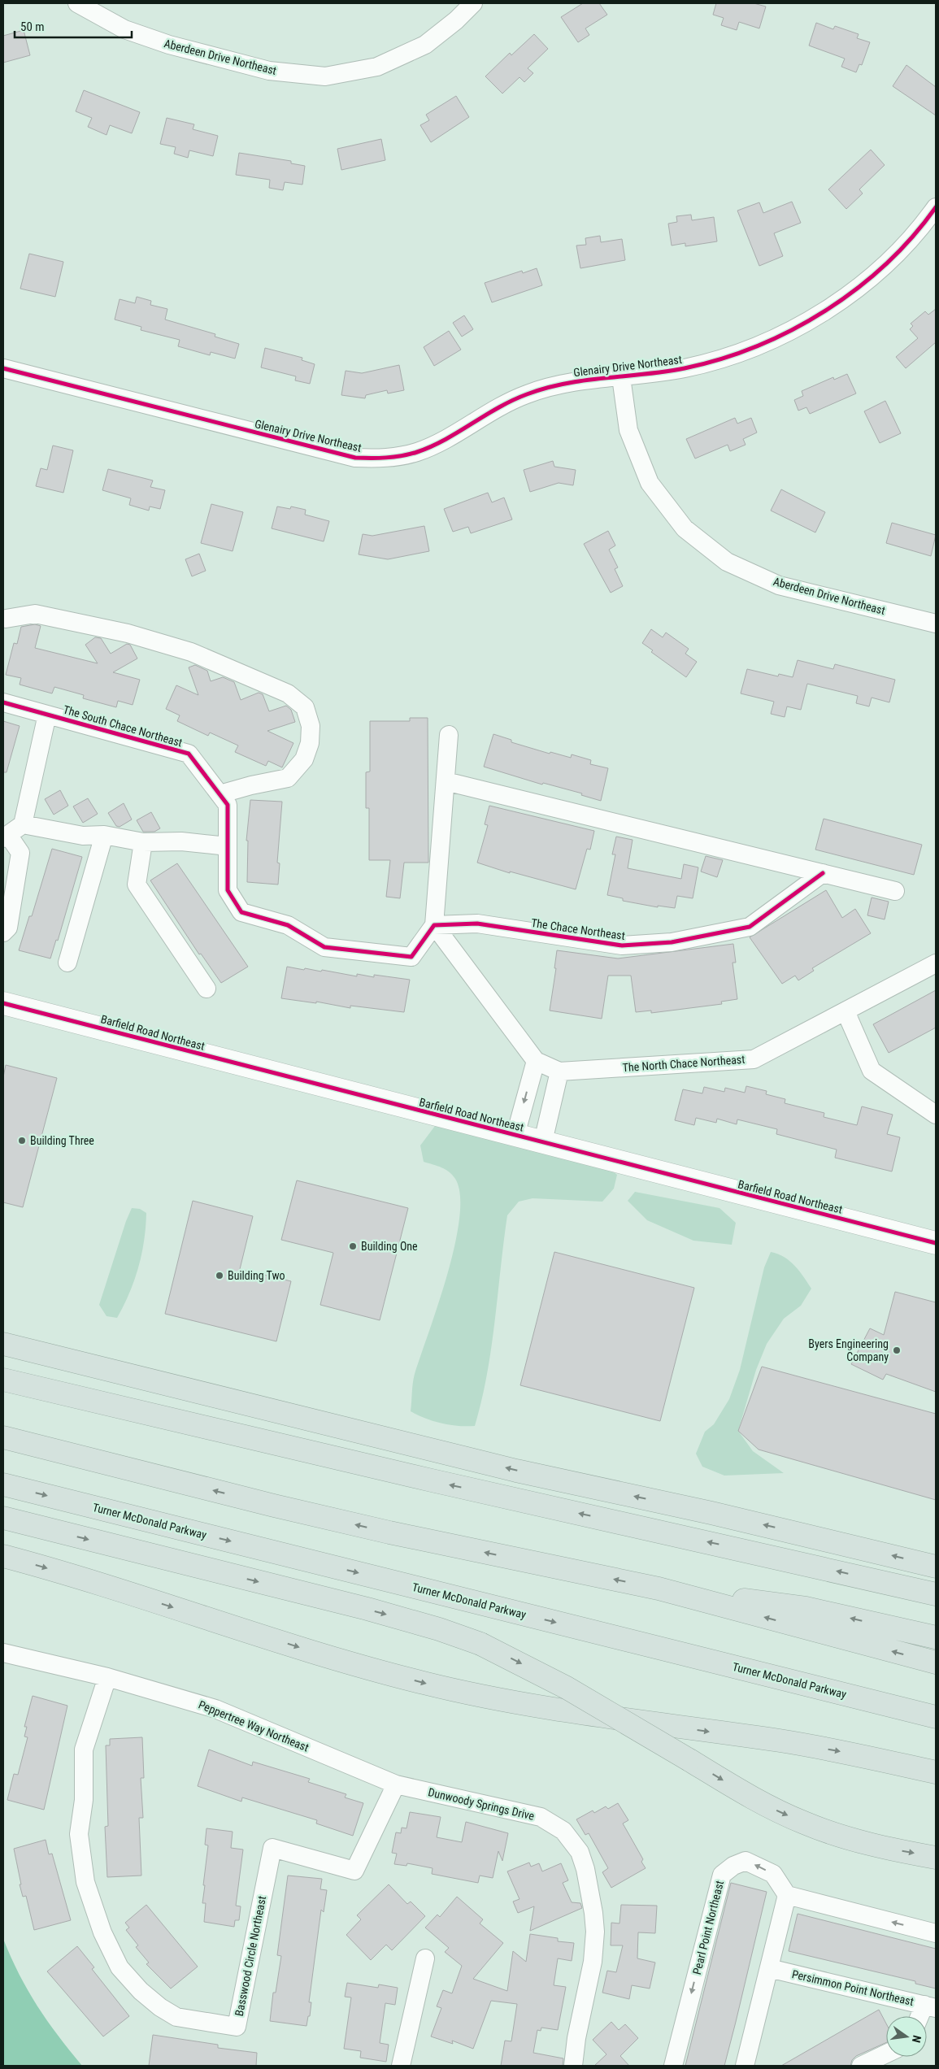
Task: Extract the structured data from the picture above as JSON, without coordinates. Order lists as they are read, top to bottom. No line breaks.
{"streets":{"highway":["Turner McDonald Parkway"],"street":["Aberdeen Drive Northeast","Glenairy Drive Northeast","The South Chace Northeast","The Chace Northeast","Barfield Road Northeast","The North Chace Northeast","Peppertree Way Northeast","Dunwoody Springs Drive","Pearl Point Northeast","Basswood Circle Northeast","Persimmon Point Northeast"]},"crossings":[["Aberdeen Drive Northeast","Glenairy Drive Northeast"],["The South Chace Northeast","The Chace Northeast"],["Peppertree Way Northeast","Dunwoody Springs Drive"],["Peppertree Way Northeast","Basswood Circle Northeast"],["Dunwoody Springs Drive","Basswood Circle Northeast"]],"places":["Building Three","Building One","Building Two","Byers Engineering Company"],"scale_bar":"50 m","north":"right"}
